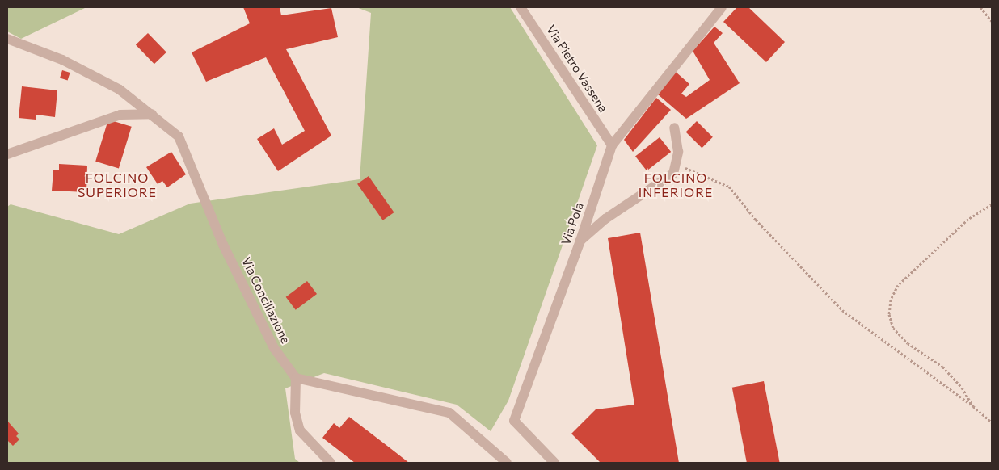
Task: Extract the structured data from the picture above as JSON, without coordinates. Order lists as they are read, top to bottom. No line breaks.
{"streets":{"street":["Via Pietro Vassena","Via Pola","Via Conciliazione"]},"crossings":[["Via Pietro Vassena","Via Pola"]],"districts":["FOLCINO SUPERIORE","FOLCINO INFERIORE"]}
